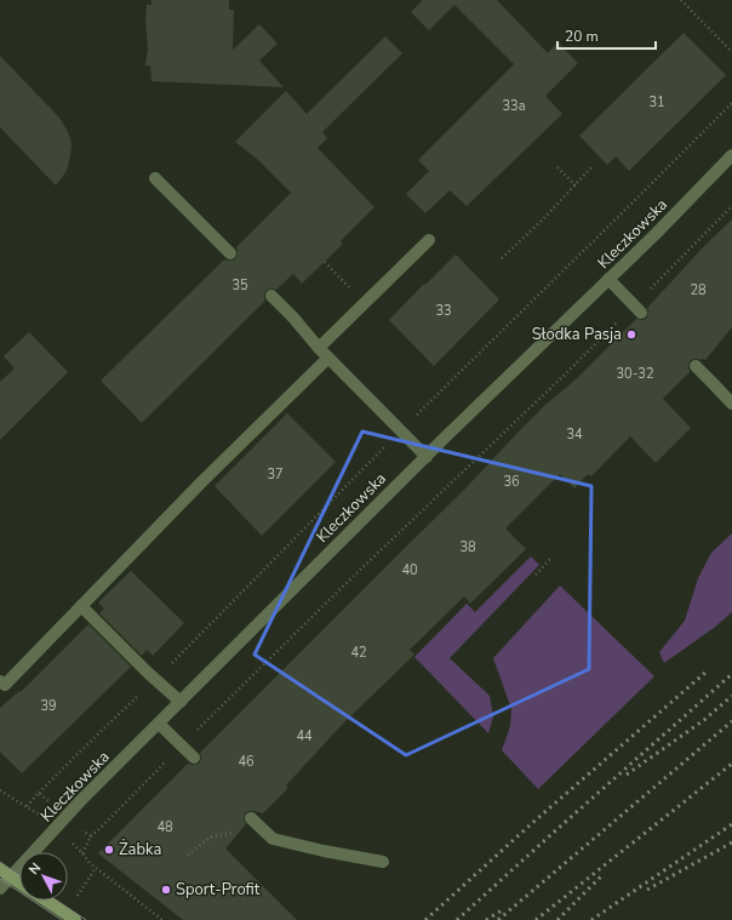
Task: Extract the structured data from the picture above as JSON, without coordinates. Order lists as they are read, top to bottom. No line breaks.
{"streets":{"street":["Kleczkowska"]},"places":["Słodka Pasja","Żabka","Sport-Profit"],"house_numbers":["31","33a","35","28","33","30-32","34","37","36","38","40","42","39","44","46","48"],"scale_bar":"20 m","north":"top left"}
